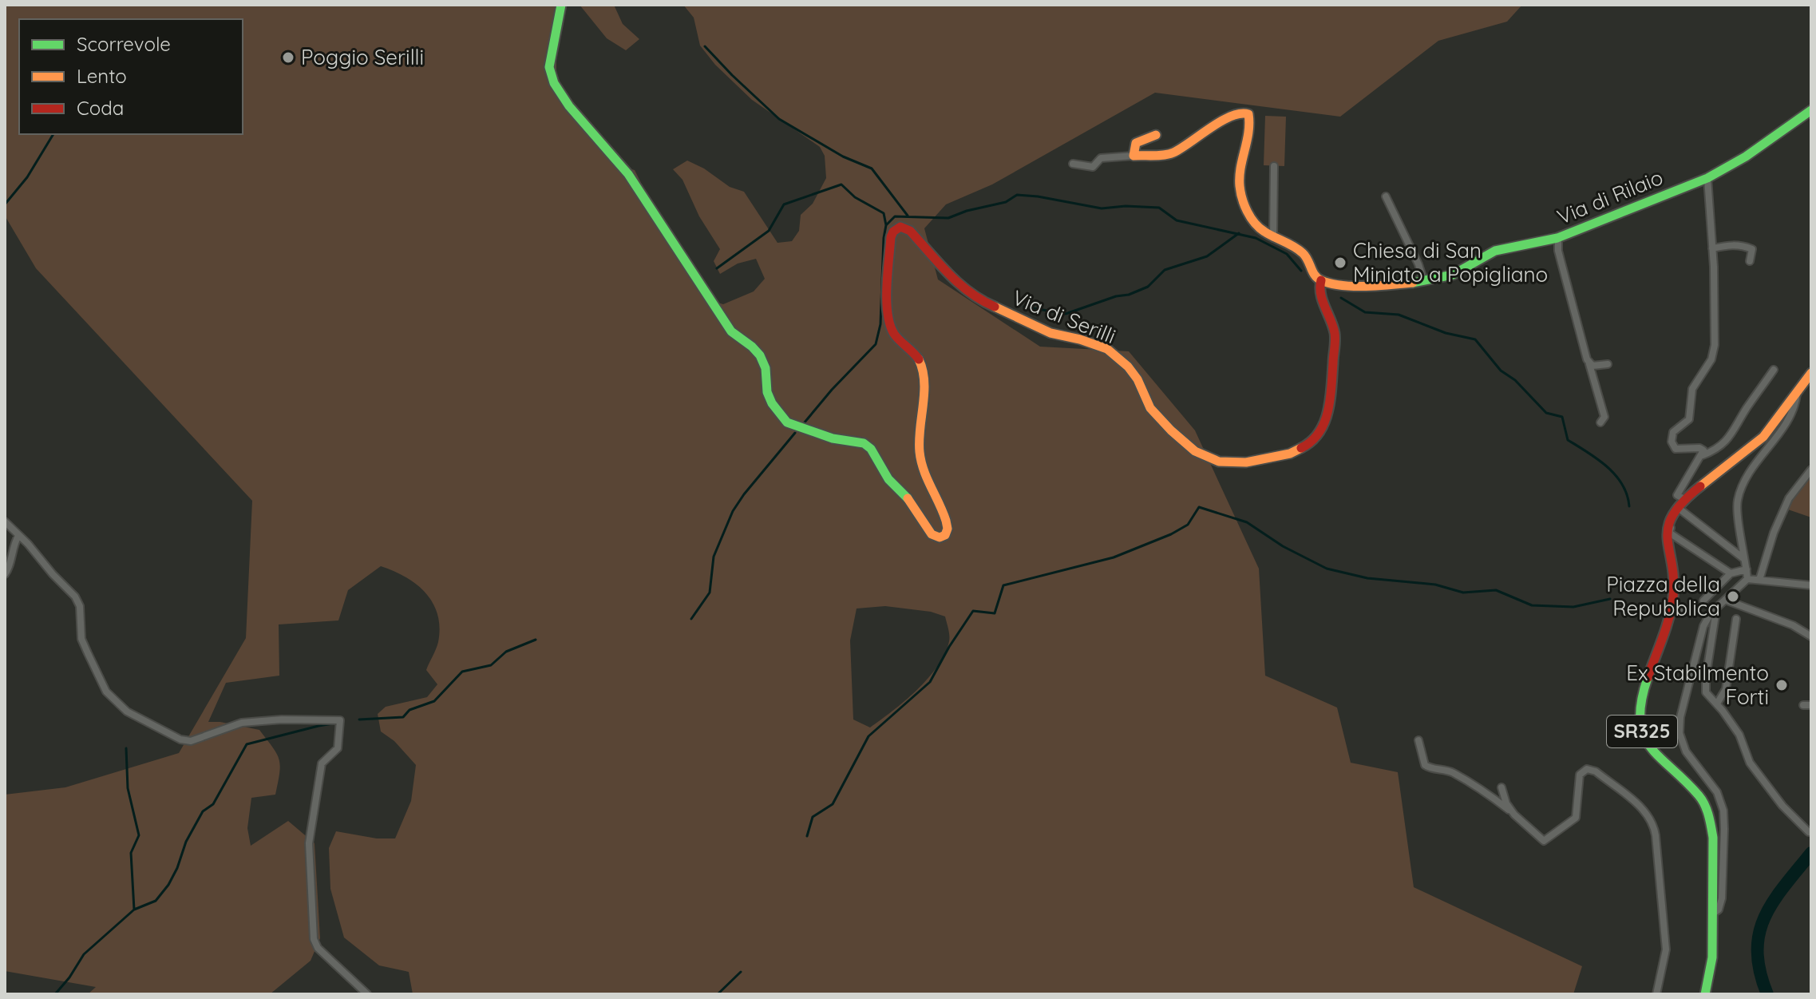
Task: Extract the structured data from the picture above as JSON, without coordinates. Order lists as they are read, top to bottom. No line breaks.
{"streets":{"street":["Via di Rilaio","Via di Serilli","SR325"]},"crossings":[["Via di Rilaio","Via di Serilli"]],"places":["Poggio Serilli","Chiesa di San Miniato a Popigliano","Piazza della Repubblica","Ex Stabilmento Forti"],"legend":["Scorrevole","Lento","Coda"]}
